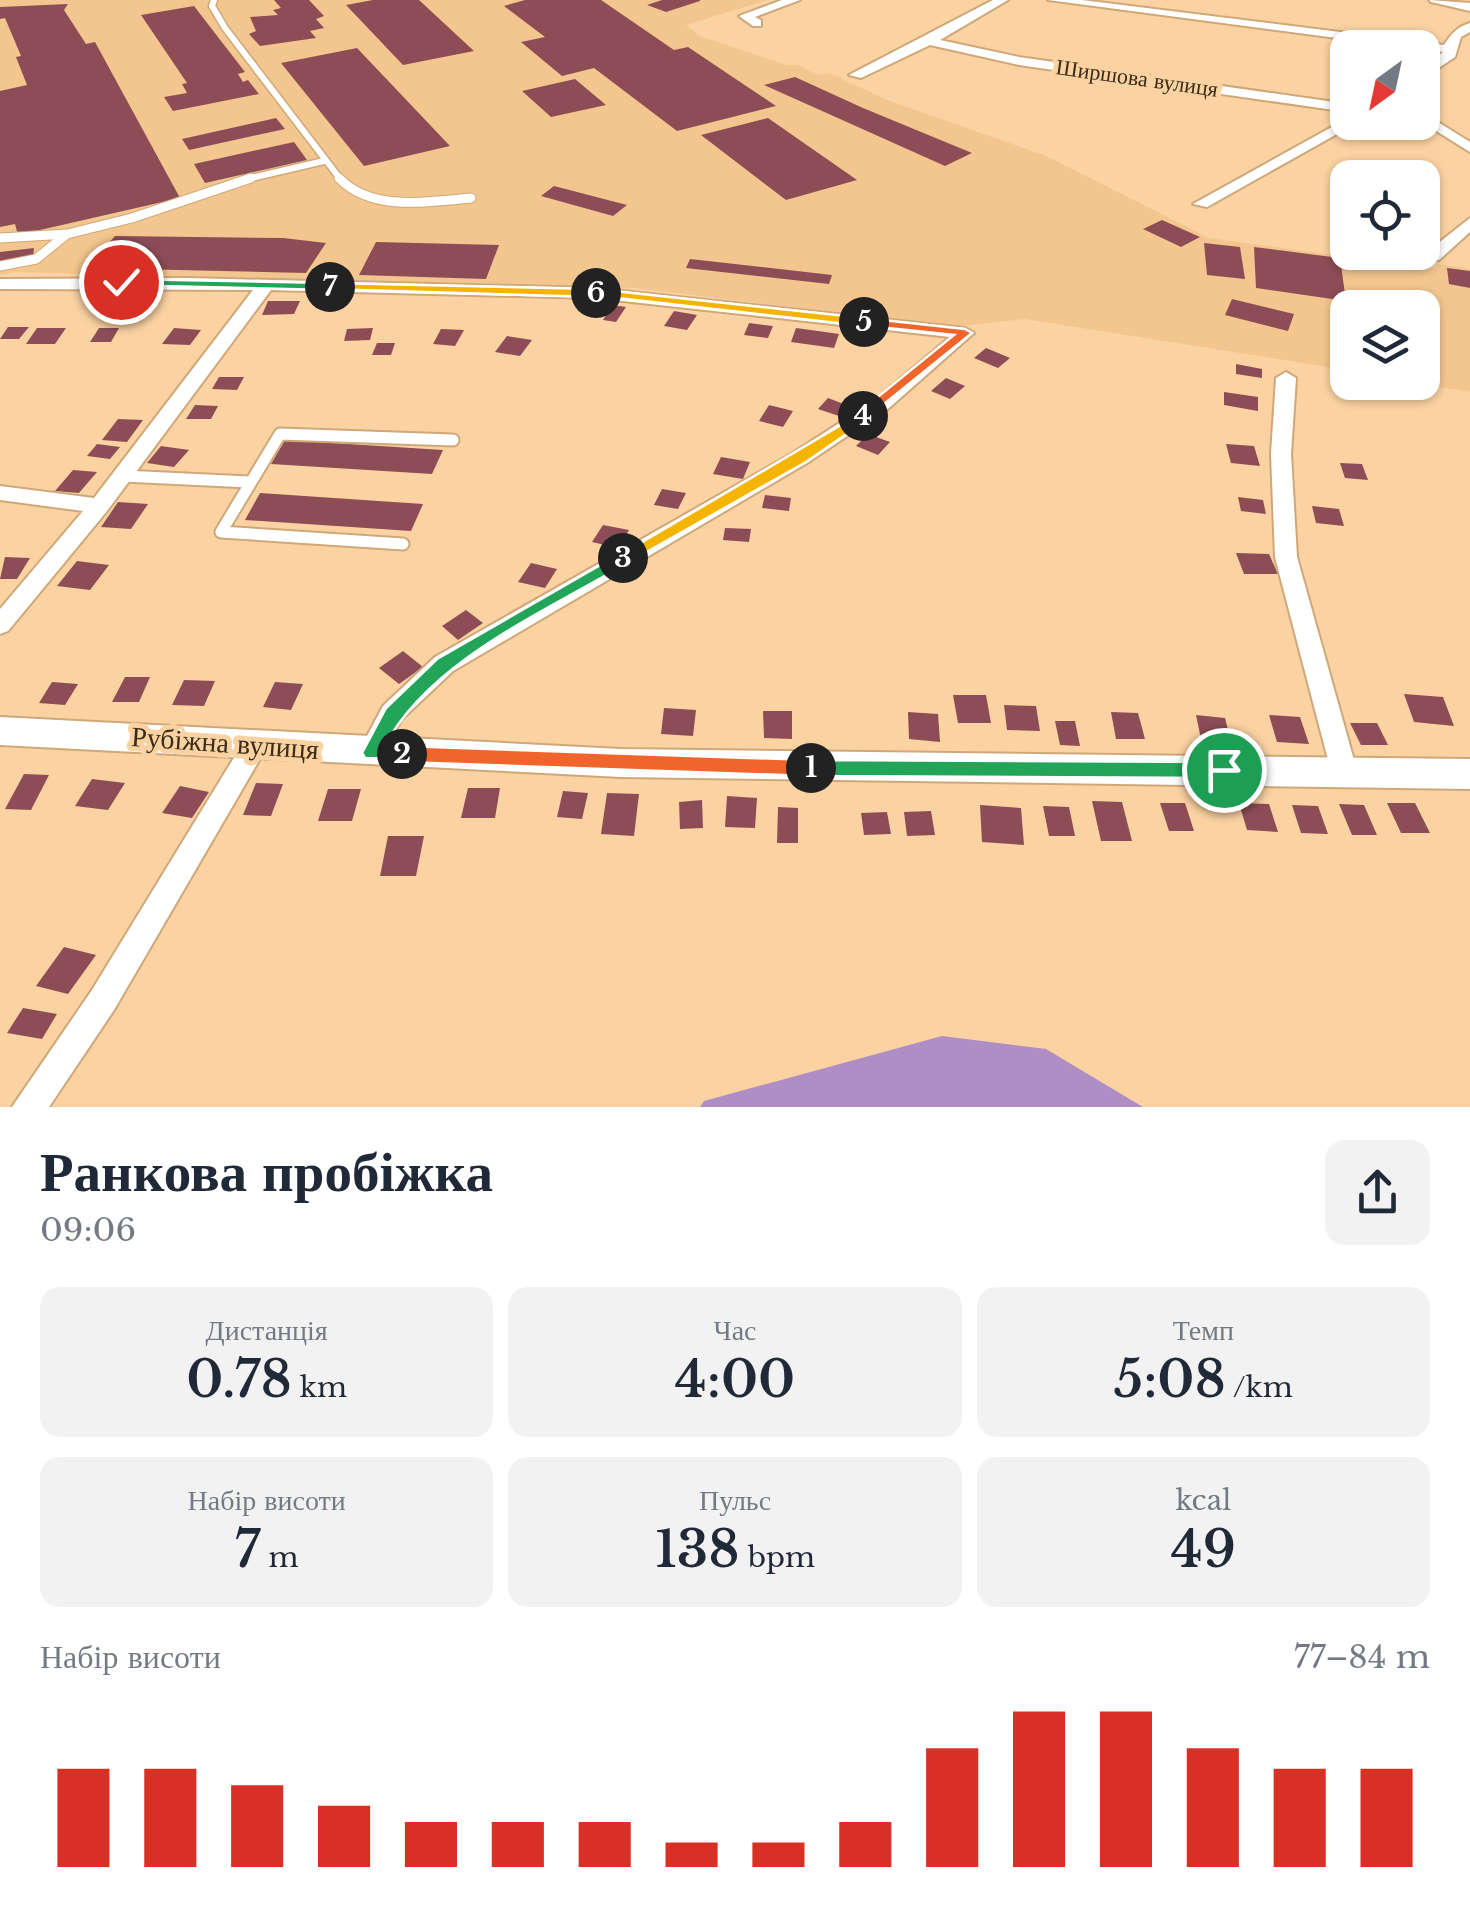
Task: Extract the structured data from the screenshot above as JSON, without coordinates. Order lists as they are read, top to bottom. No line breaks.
{"streets":{"street":["Ширшова вулиця","Рубіжна вулиця"]},"north":"bottom left","page":{"pins":["7","6","5","4","3","2","1"],"heading":["Ранкова пробіжка","09:06"],"stats":[["Дистанція","0.78 km"],["Час","4:00"],["Темп","5:08 /km"],["Набір висоти","7 m"],["Пульс","138 bpm"],["kcal","49"]],"chart":["Набір висоти","77–84 m"]}}
